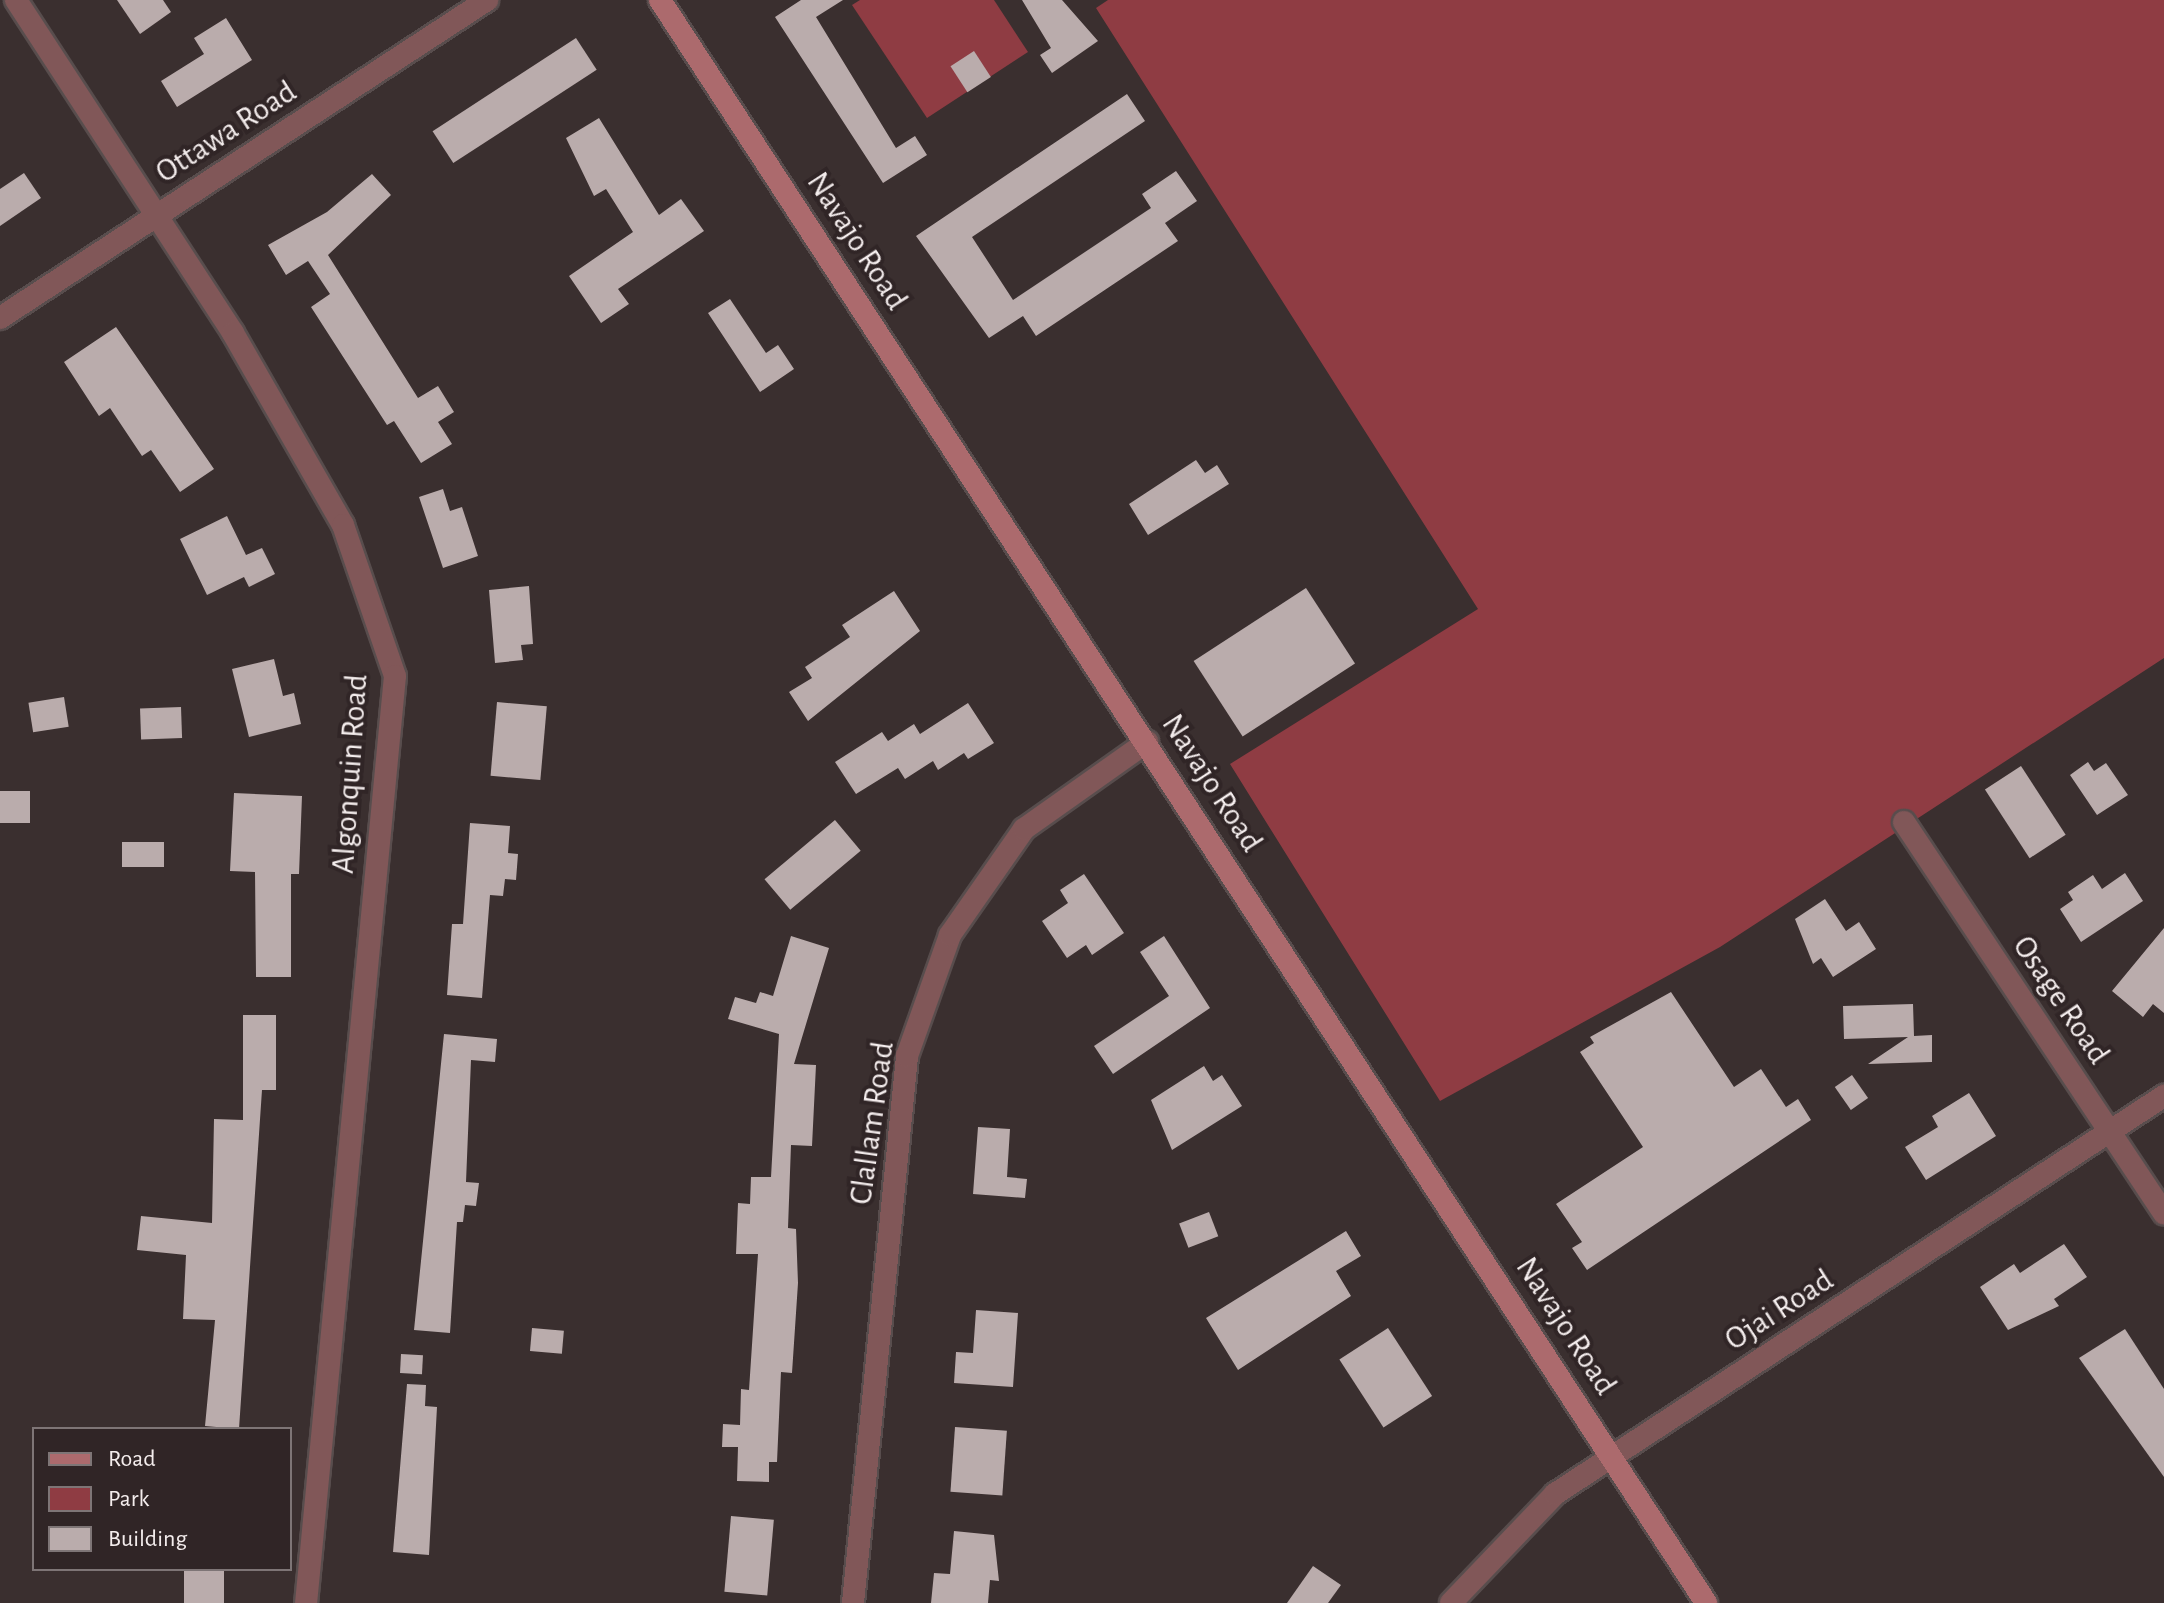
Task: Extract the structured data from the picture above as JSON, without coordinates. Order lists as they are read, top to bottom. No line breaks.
{"streets":{"main road":["Navajo Road"],"street":["Ottawa Road","Algonquin Road","Osage Road","Clallam Road","Ojai Road"]},"crossings":[["Ottawa Road","Algonquin Road"],["Navajo Road","Clallam Road"],["Navajo Road","Ojai Road"],["Osage Road","Ojai Road"]],"legend":["Road","Park","Building"]}
